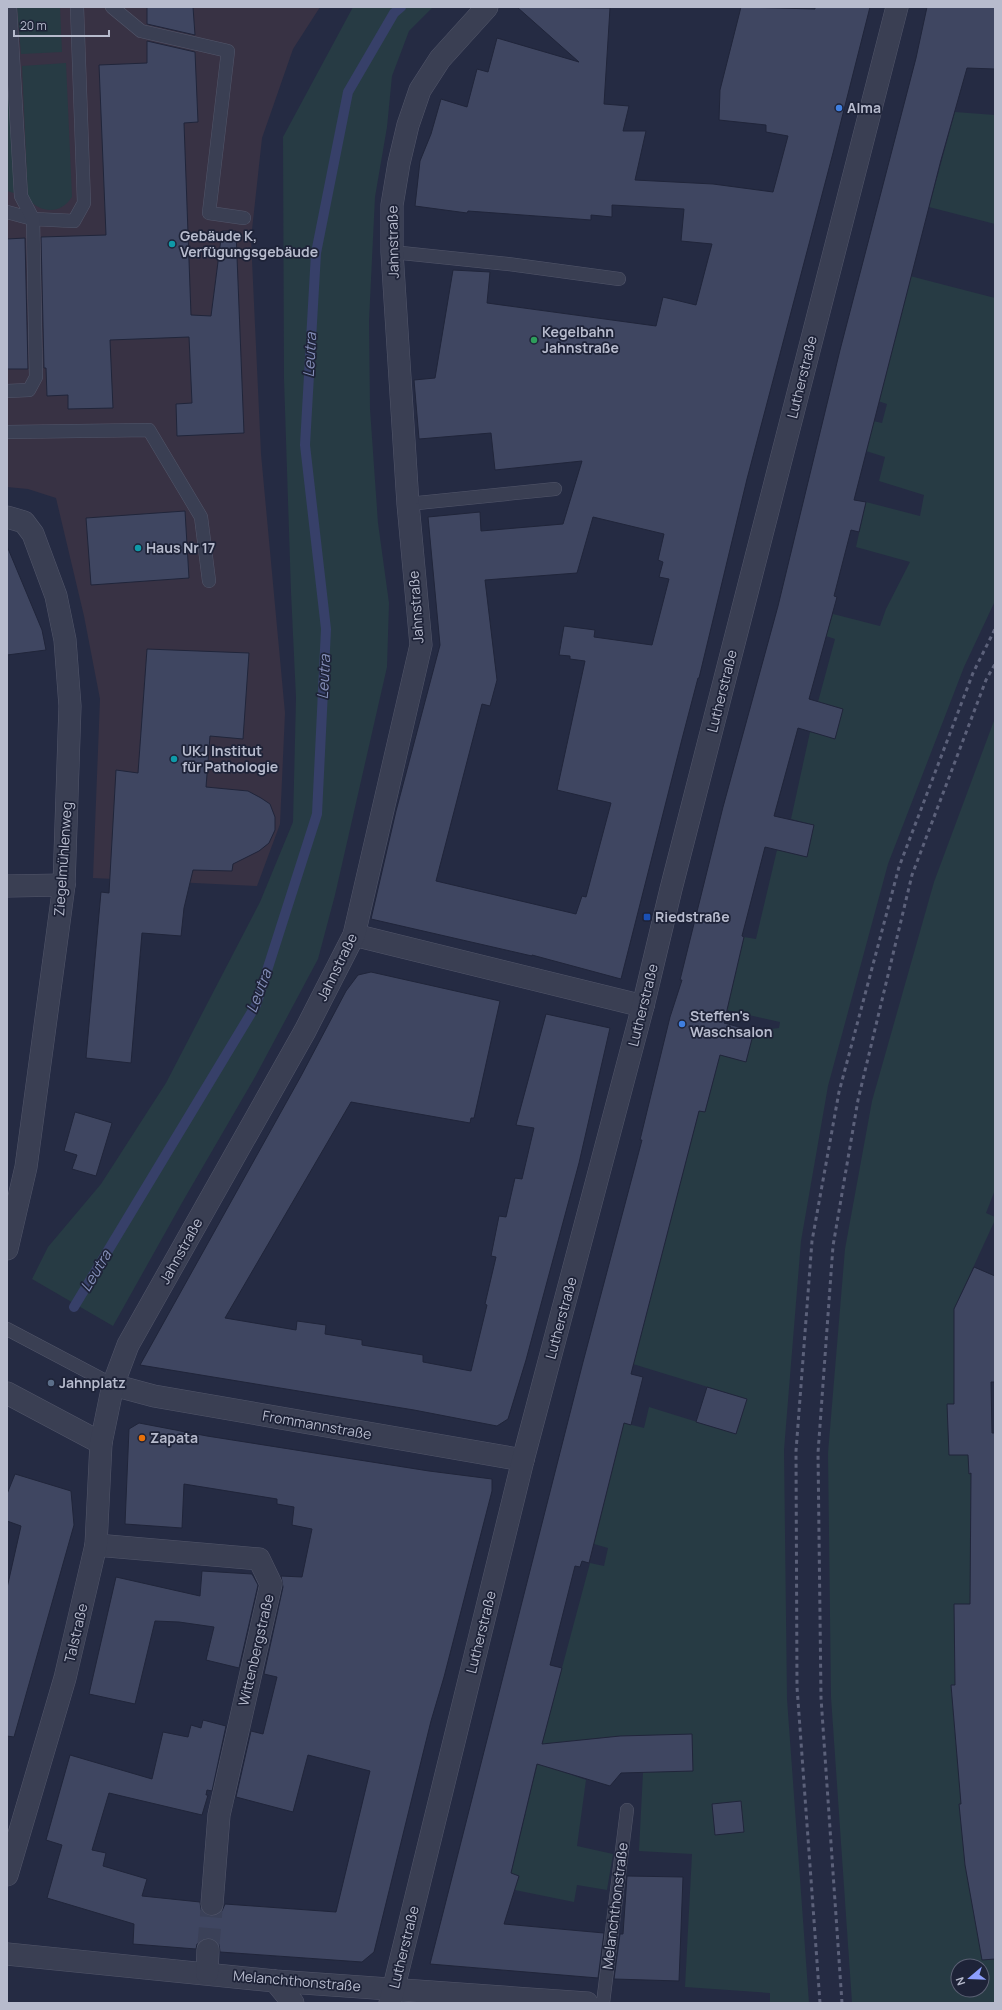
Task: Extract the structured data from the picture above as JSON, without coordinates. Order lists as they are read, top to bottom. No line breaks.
{"streets":{"street":["Jahnstraße","Lutherstraße","Ziegelmühlenweg","Frommannstraße","Talstraße","Wittenbergstraße","Melanchthonstraße"]},"crossings":[["Jahnstraße","Frommannstraße"],["Jahnstraße","Talstraße"],["Lutherstraße","Frommannstraße"],["Lutherstraße","Melanchthonstraße"],["Frommannstraße","Talstraße"],["Talstraße","Wittenbergstraße"]],"water":["Leutra"],"places":{"other":["Alma","Gebäude K, Verfügungsgebäude","Kegelbahn Jahnstraße","Haus Nr 17","UKJ Institut für Pathologie","Steffen's Waschsalon","Jahnplatz","Zapata"],"transit":["Riedstraße"]},"scale_bar":"20 m","north":"left"}
